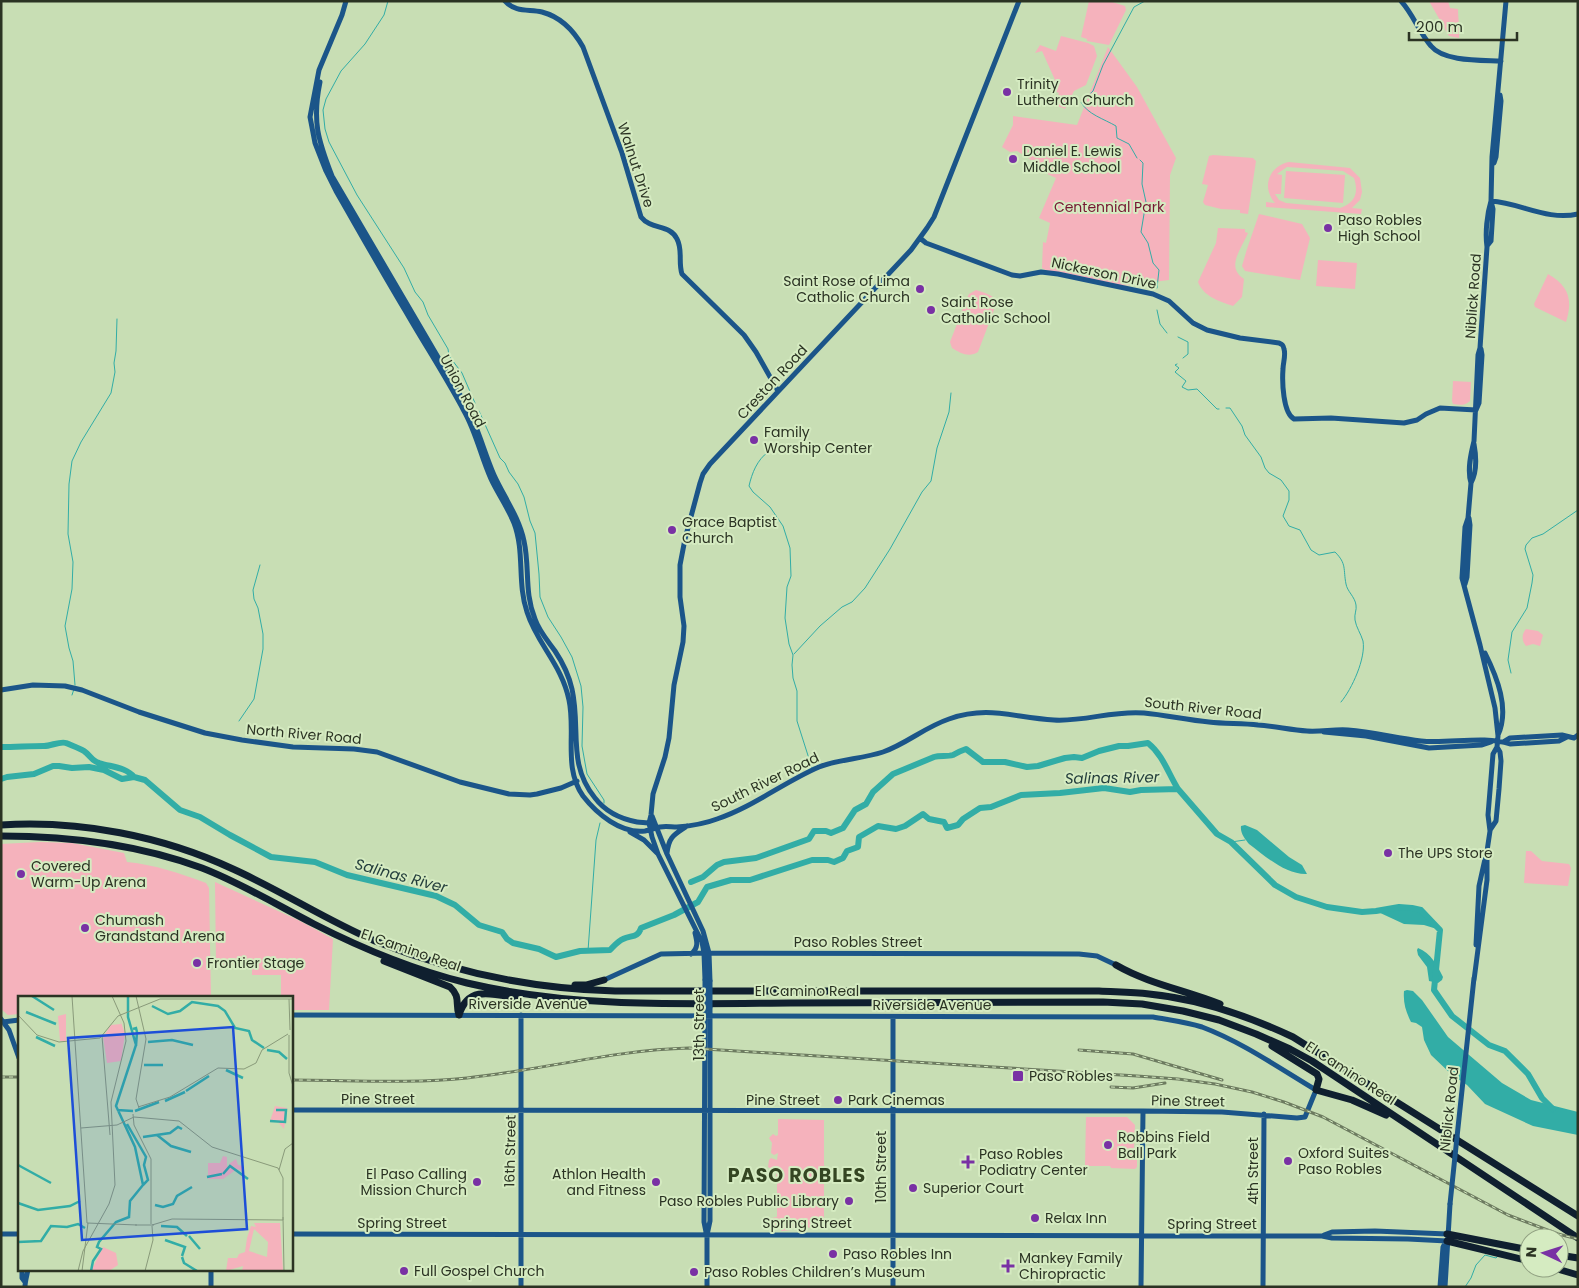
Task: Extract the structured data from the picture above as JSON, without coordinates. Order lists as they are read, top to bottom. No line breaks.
{"streets":{"highway":["El Camino Real"],"main road":["Walnut Drive","Nickerson Drive","Niblick Road","Creston Road","Union Road","South River Road","North River Road","Paso Robles Street","Riverside Avenue","13th Street","Pine Street","16th Street","10th Street","4th Street","Spring Street"]},"crossings":[["Walnut Drive","Creston Road"],["Nickerson Drive","Niblick Road"],["Nickerson Drive","Creston Road"],["Niblick Road","South River Road"],["Niblick Road","Spring Street"],["Creston Road","13th Street"],["Union Road","North River Road"],["South River Road","13th Street"],["Paso Robles Street","13th Street"],["Riverside Avenue","13th Street"],["Riverside Avenue","Pine Street"],["Riverside Avenue","16th Street"],["Riverside Avenue","10th Street"],["13th Street","Pine Street"],["13th Street","Spring Street"],["Pine Street","16th Street"],["Pine Street","10th Street"],["Pine Street","4th Street"],["16th Street","Spring Street"],["10th Street","Spring Street"],["4th Street","Spring Street"]],"districts":["PASO ROBLES"],"water":["Salinas River"],"parks":["Centennial Park"],"places":{"other":["Trinity Lutheran Church","Daniel E. Lewis Middle School","Paso Robles High School","Saint Rose of Lima Catholic Church","Saint Rose Catholic School","Family Worship Center","Grace Baptist Church","The UPS Store","Covered Warm-Up Arena","Chumash Grandstand Arena","Frontier Stage","Park Cinemas","Robbins Field Ball Park","Oxford Suites Paso Robles","El Paso Calling Mission Church","Athlon Health and Fitness","Superior Court","Paso Robles Public Library","Relax Inn","Paso Robles Inn","Full Gospel Church","Paso Robles Children’s Museum"],"transit":["Paso Robles"],"health":["Paso Robles Podiatry Center","Mankey Family Chiropractic"]},"scale_bar":"200 m","north":"left"}
